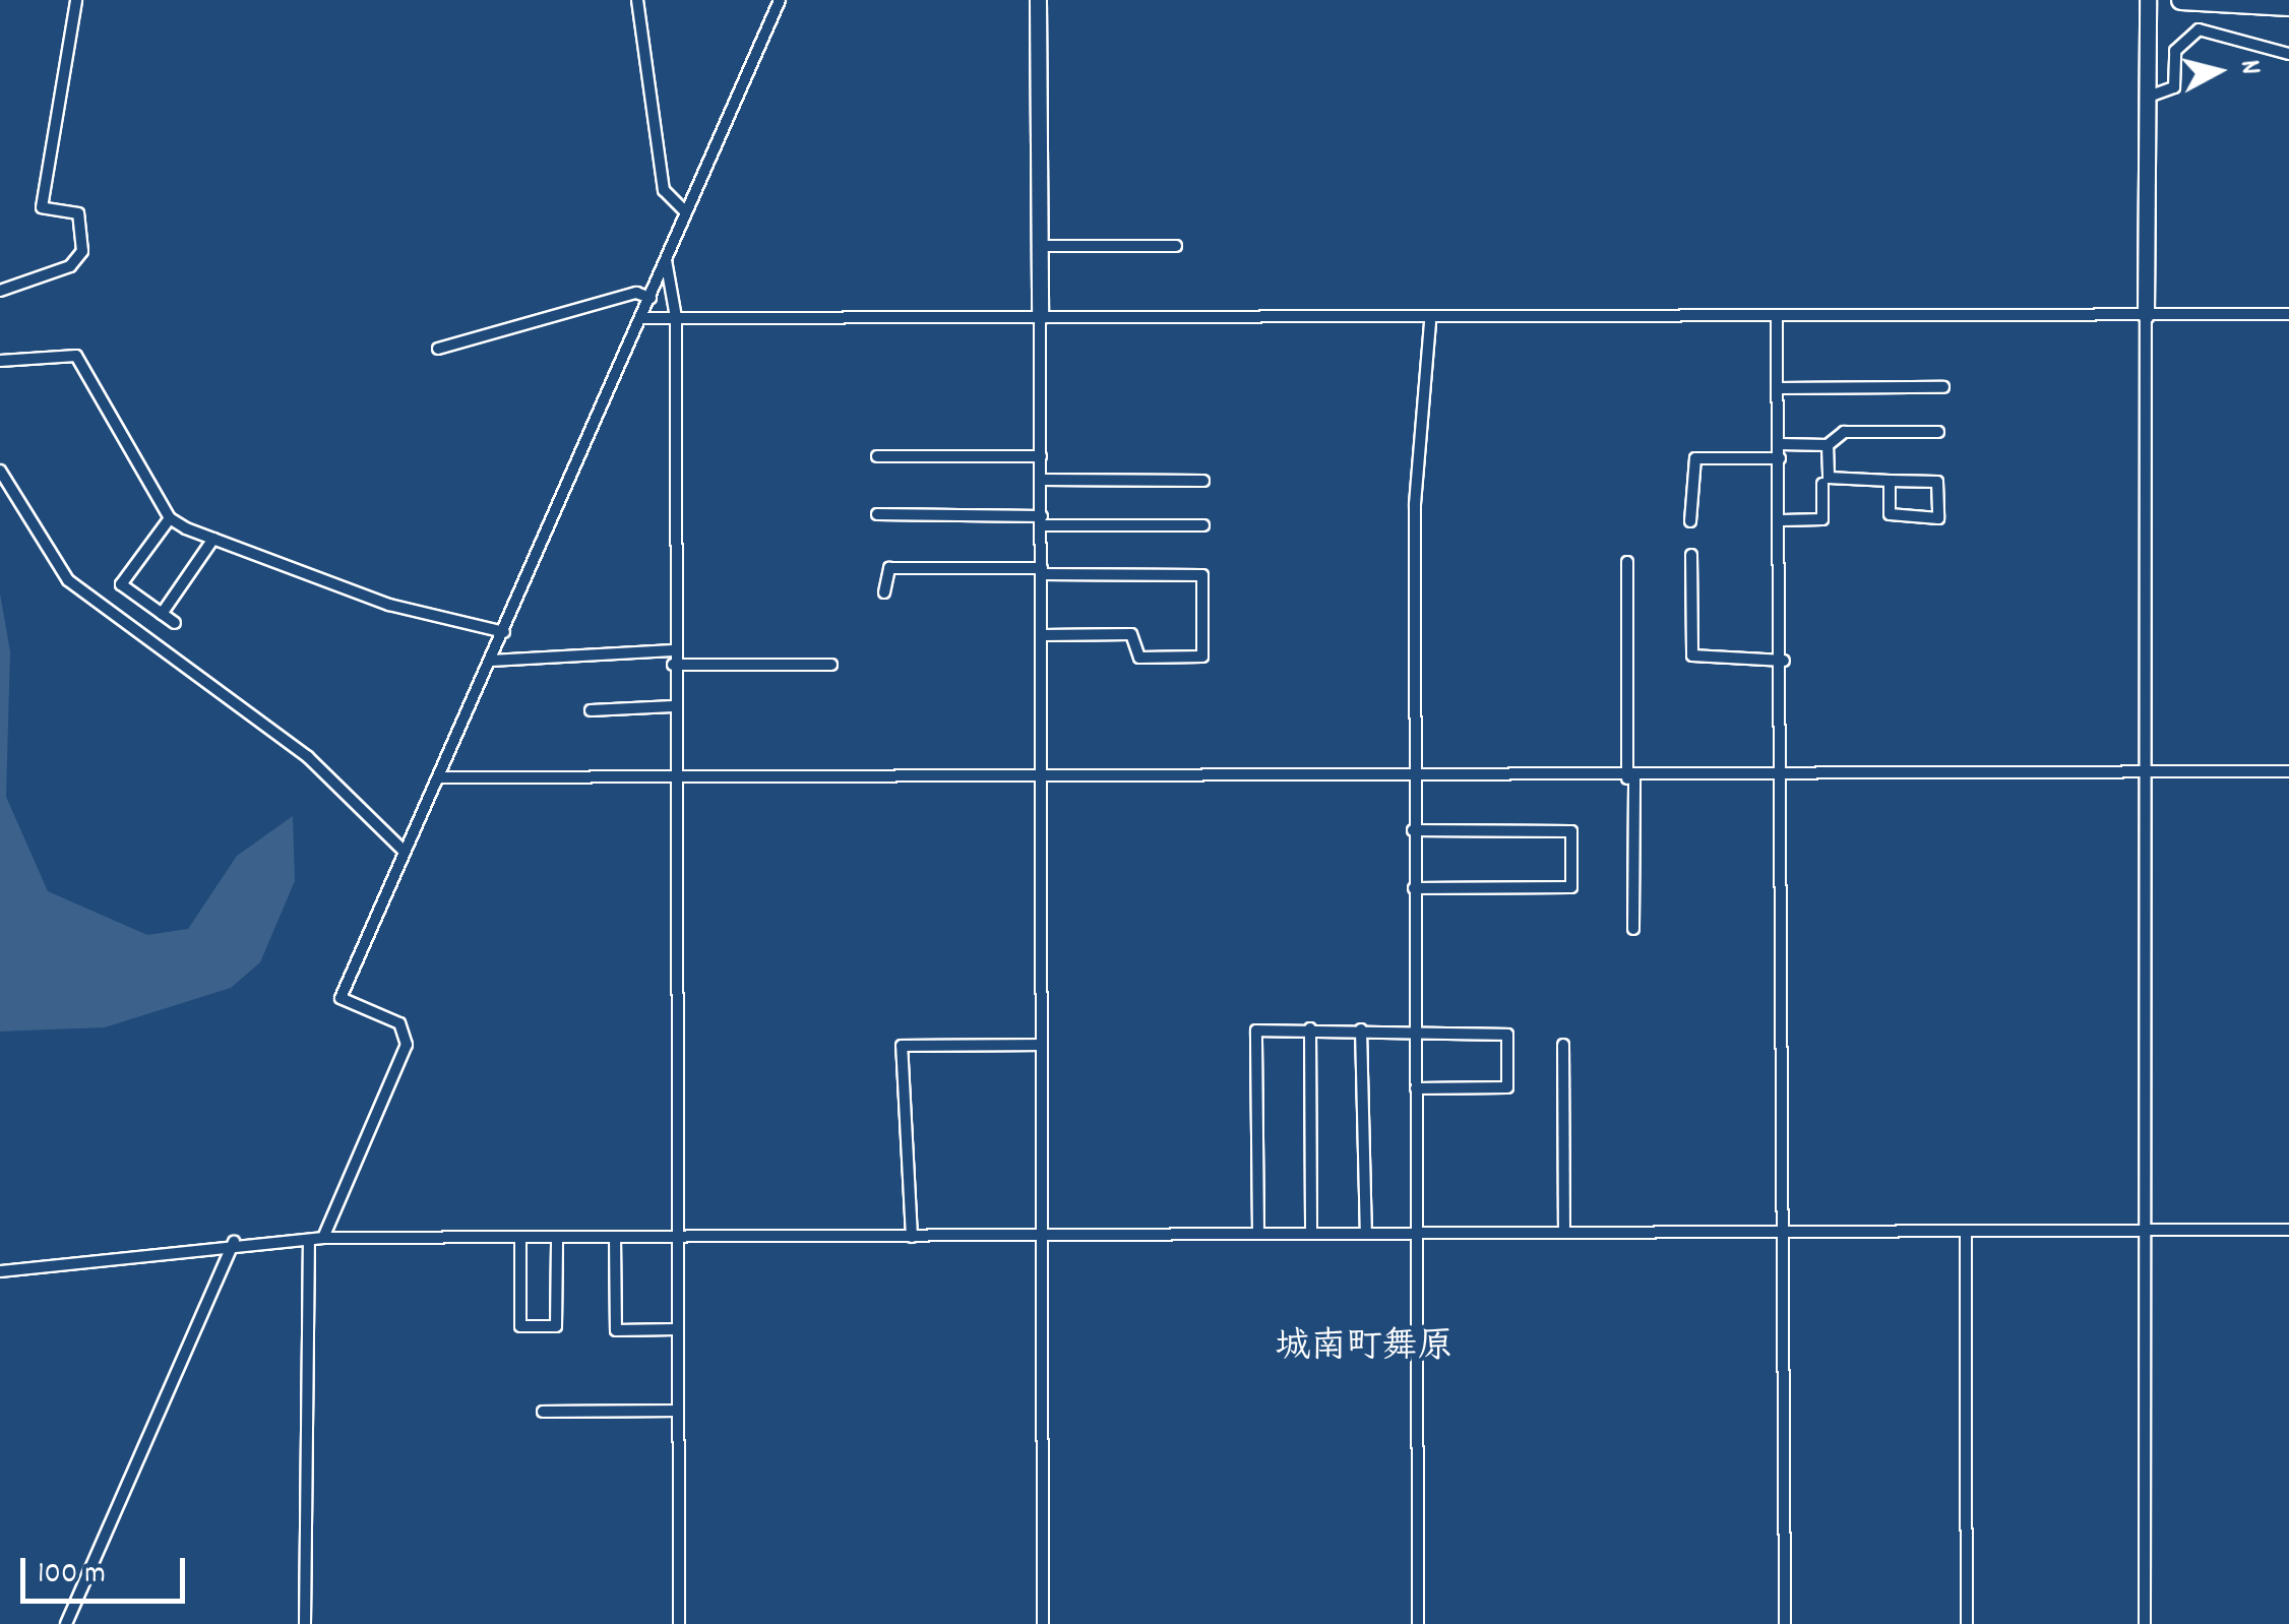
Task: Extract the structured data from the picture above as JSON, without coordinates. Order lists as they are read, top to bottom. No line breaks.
{"districts":["城南町舞原"],"scale_bar":"100 m","north":"right"}
